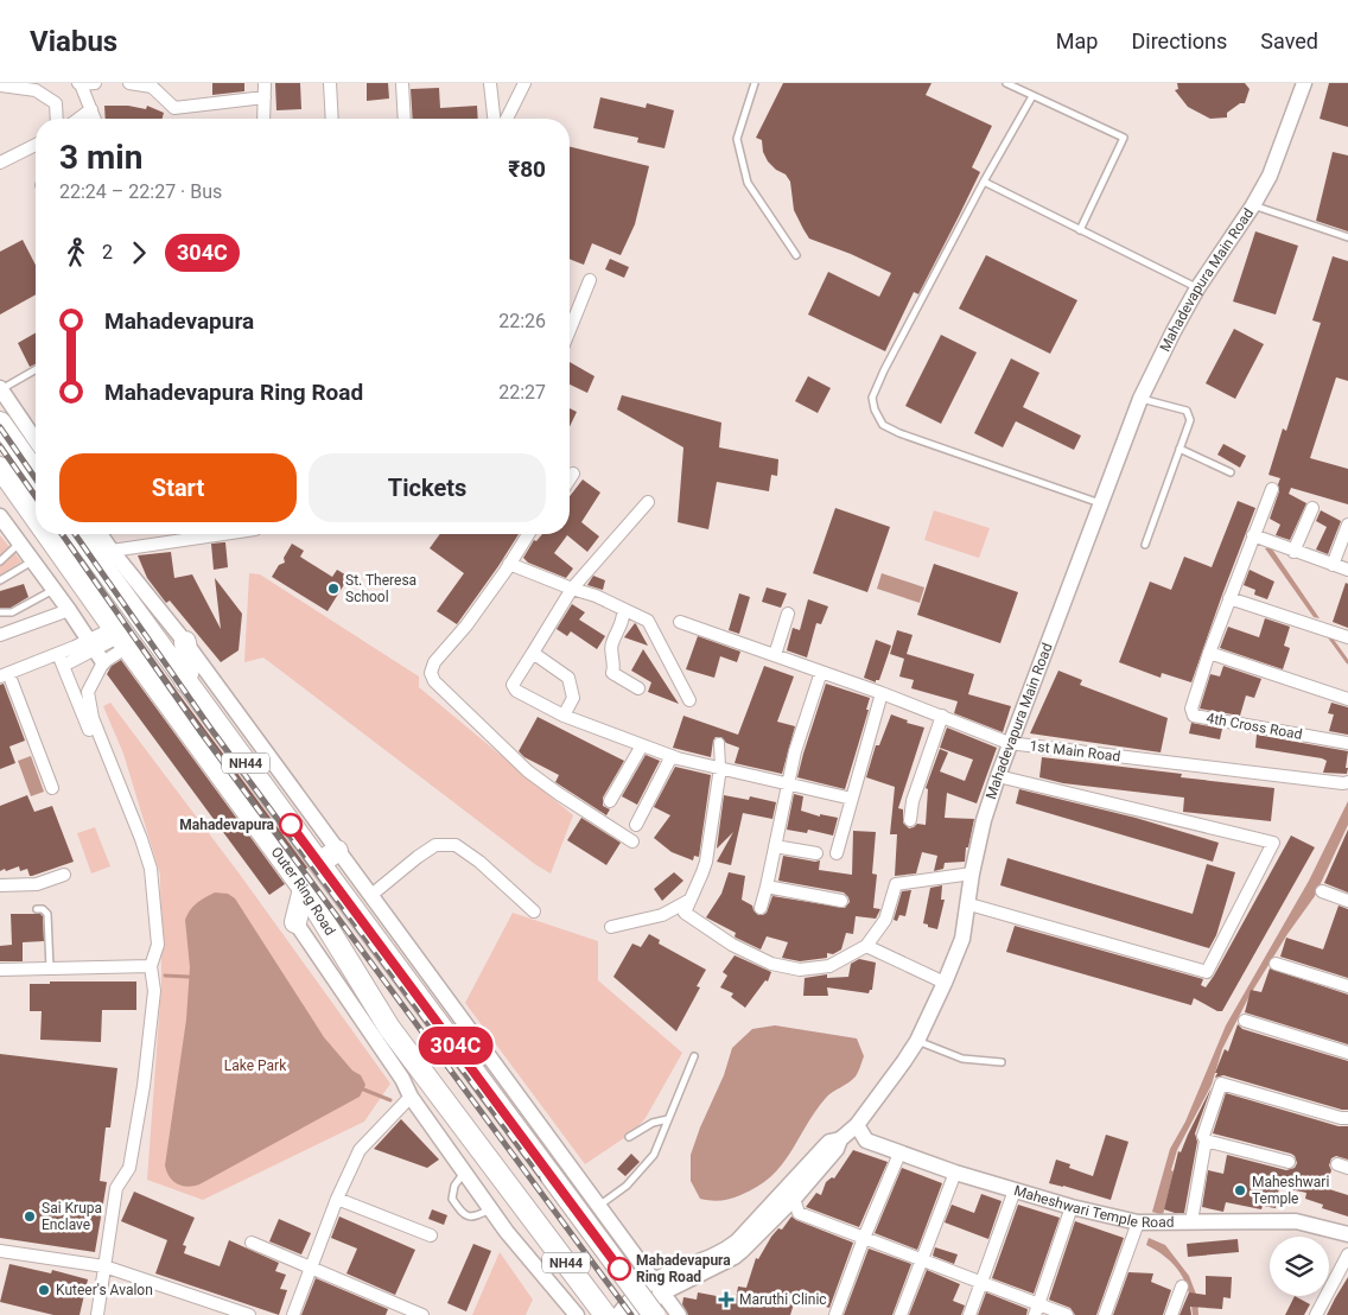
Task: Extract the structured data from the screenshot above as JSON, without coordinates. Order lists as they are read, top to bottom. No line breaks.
{"streets":{"highway":["NH44","Outer Ring Road"],"street":["Mahadevapura Main Road","4th Cross Road","1st Main Road","Maheshwari Temple Road"]},"crossings":[["Mahadevapura Main Road","1st Main Road"],["Mahadevapura Main Road","Maheshwari Temple Road"]],"parks":["Lake Park"],"places":{"other":["St. Theresa School","Mahadevapura","Maheshwari Temple","Sai Krupa Enclave","Mahadevapura Ring Road","Kuteer's Avalon"],"health":["Maruthi Clinic"]},"lines":["bus line 304C"],"page":{"header":"Viabus","nav":["Map","Directions","Saved"],"on_map":"304C","heading":["3 min","22:24 – 22:27 · Bus","₹80"],"legs":["2","304C"],"list":[{"name":"Mahadevapura","value":"22:26"},{"name":"Mahadevapura Ring Road","value":"22:27"}],"buttons":["Start","Tickets"]}}
